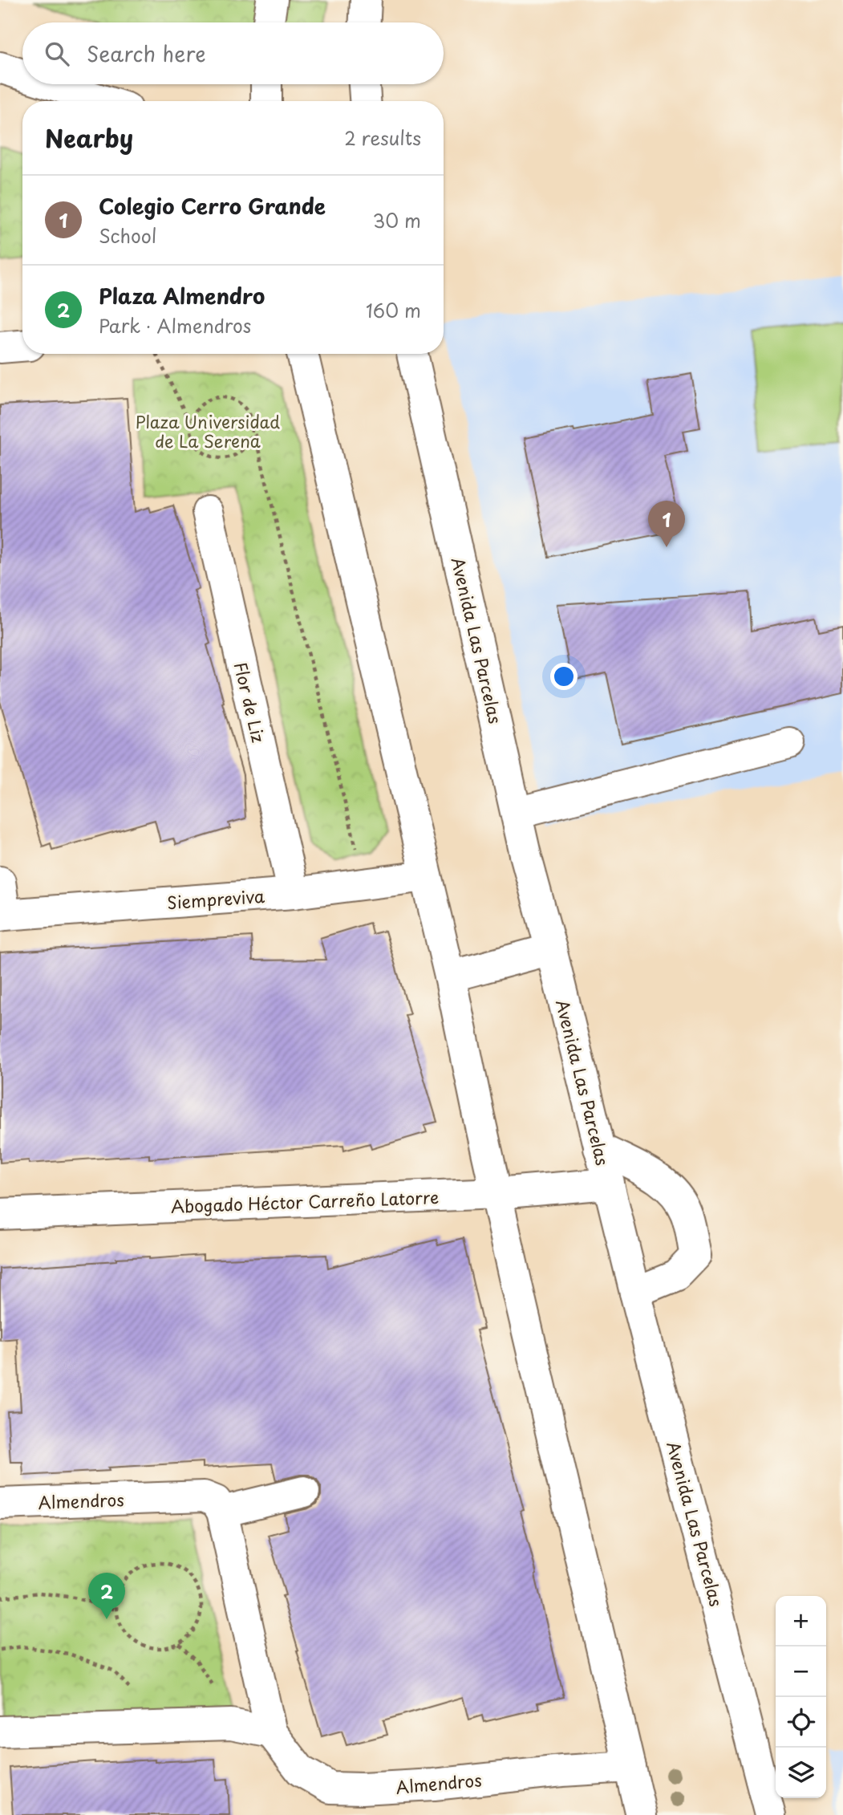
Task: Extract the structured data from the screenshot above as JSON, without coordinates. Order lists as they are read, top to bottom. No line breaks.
{"streets":{"main road":["Avenida Las Parcelas","Flor de Liz","Siempreviva","Abogado Héctor Carreño Latorre","Almendros"]},"crossings":[["Avenida Las Parcelas","Abogado Héctor Carreño Latorre"],["Flor de Liz","Siempreviva"]],"parks":["Plaza Universidad de La Serena"],"page":{"search":"Search here","heading":["Nearby","2 results"],"list":[{"mark":"1","name":"Colegio Cerro Grande","note":"School","value":"30 m"},{"mark":"2","name":"Plaza Almendro","note":"Park · Almendros","value":"160 m"}],"pins":["1","2"],"map_buttons":["+","−"]}}
